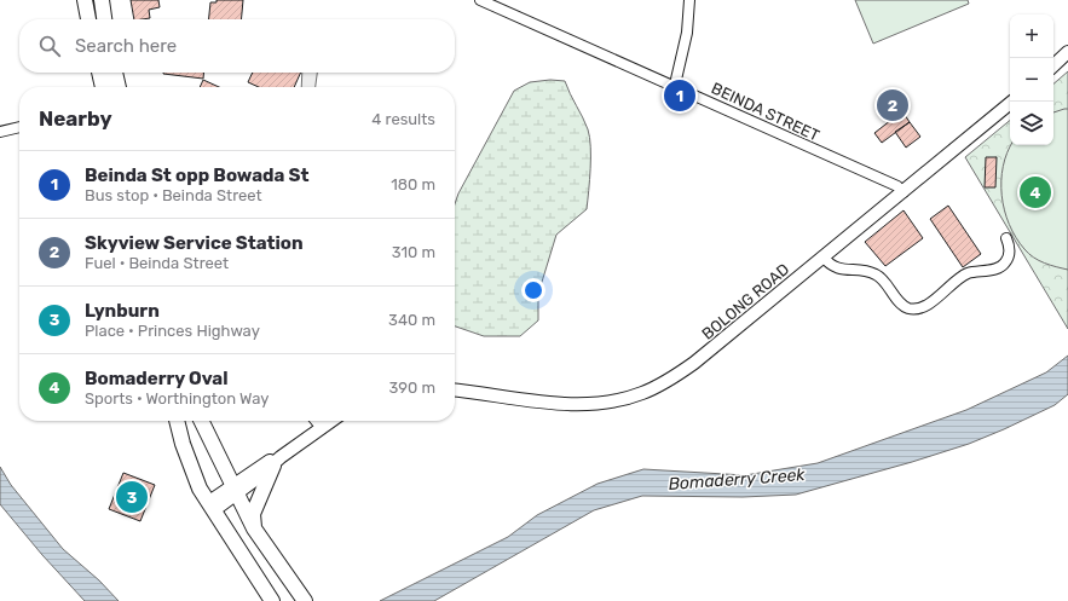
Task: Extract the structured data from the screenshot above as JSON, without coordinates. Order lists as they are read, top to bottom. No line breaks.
{"streets":{"main road":["BOLONG ROAD"],"street":["BEINDA STREET"]},"crossings":[["BEINDA STREET","BOLONG ROAD"]],"water":["Bomaderry Creek"],"page":{"map_buttons":["+","−"],"search":"Search here","pins":["1","2","4","3"],"heading":["Nearby","4 results"],"list":[{"mark":"1","name":"Beinda St opp Bowada St","note":"Bus stop · Beinda Street","value":"180 m"},{"mark":"2","name":"Skyview Service Station","note":"Fuel · Beinda Street","value":"310 m"},{"mark":"3","name":"Lynburn","note":"Place · Princes Highway","value":"340 m"},{"mark":"4","name":"Bomaderry Oval","note":"Sports · Worthington Way","value":"390 m"}]}}
